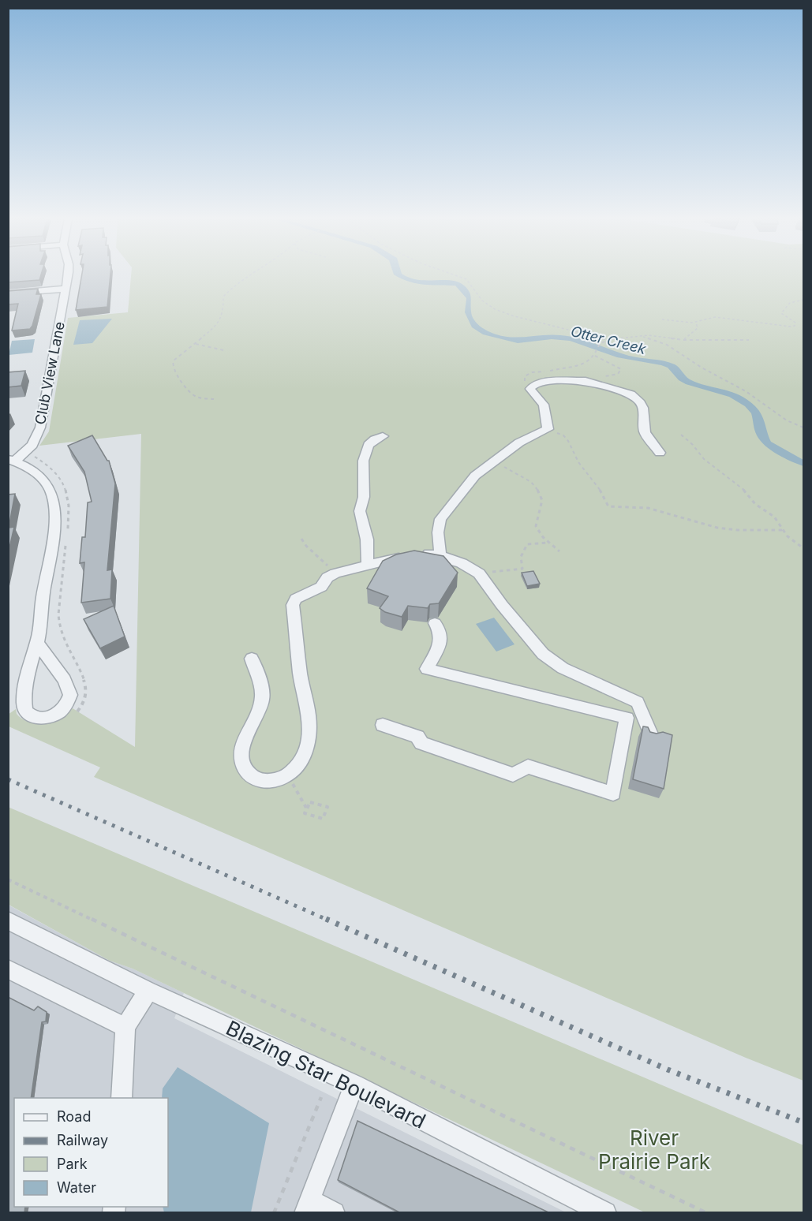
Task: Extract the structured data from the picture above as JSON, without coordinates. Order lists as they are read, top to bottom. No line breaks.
{"streets":{"street":["Club View Lane","Blazing Star Boulevard"]},"water":["Otter Creek"],"parks":["River Prairie Park"],"legend":["Road","Railway","Park","Water"]}
